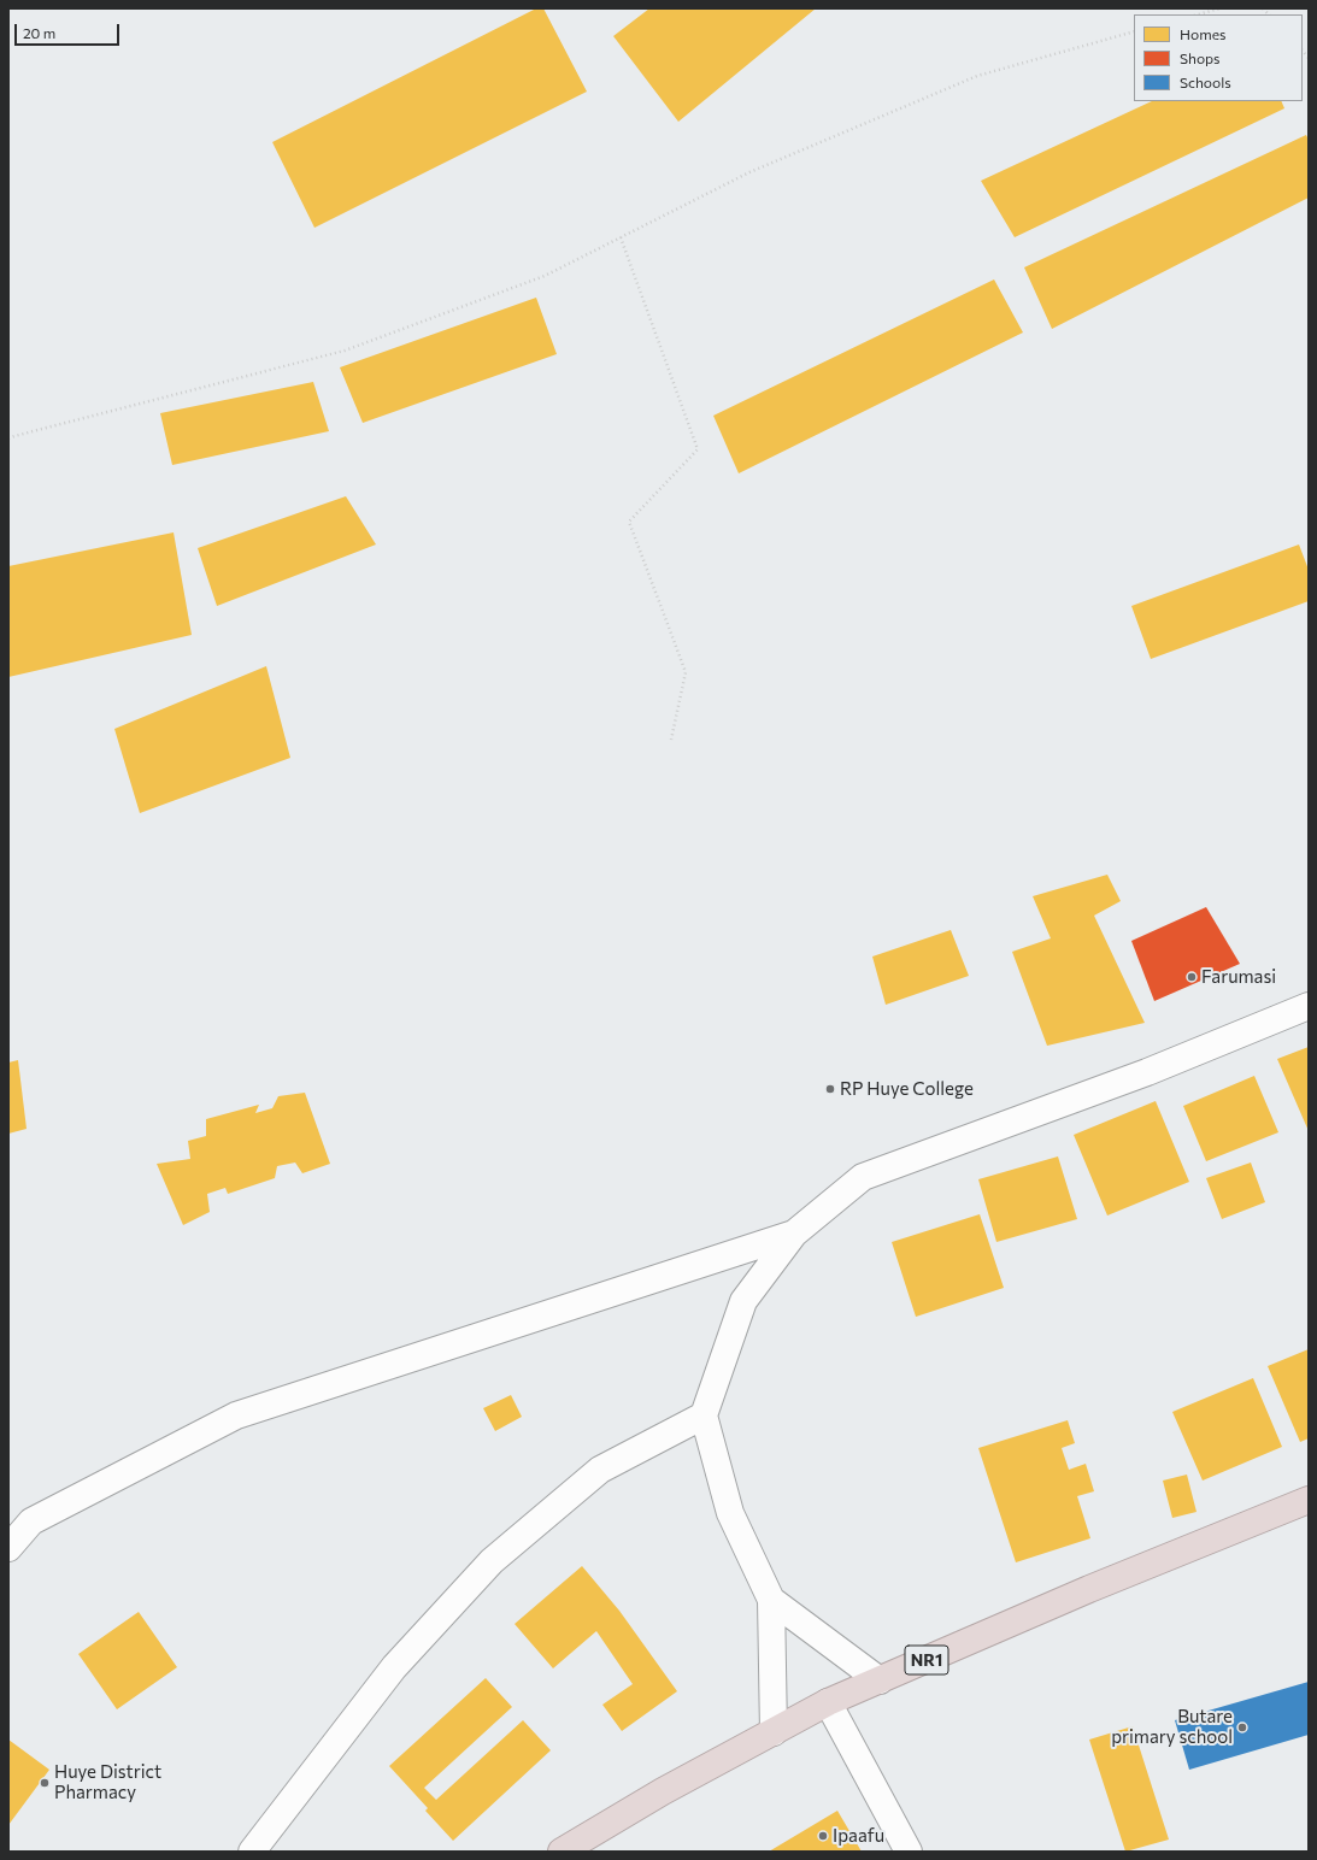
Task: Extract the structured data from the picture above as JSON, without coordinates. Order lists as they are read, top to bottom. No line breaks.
{"streets":{"highway":["NR1"]},"places":["Farumasi","RP Huye College","Butare primary school","Huye District Pharmacy","Ipaafu"],"legend":["Homes","Shops","Schools"],"scale_bar":"20 m"}
